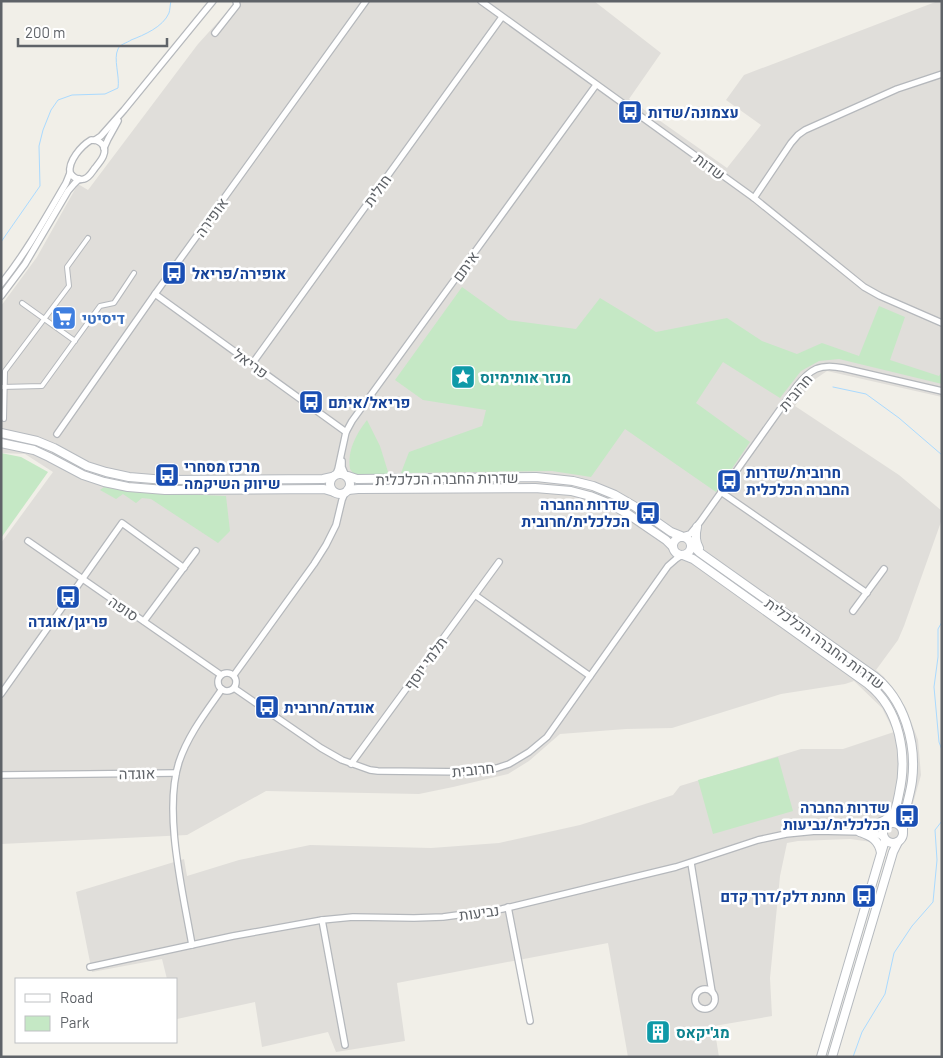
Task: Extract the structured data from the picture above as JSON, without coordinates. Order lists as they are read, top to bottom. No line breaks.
{"streets":{"main road":["שדרות החברה הכלכלית"],"street":["שדות","חולית","אופירה","איתם","פריאל","חרובית","סופה","תלמי יוסף","אוגדה","נביעות"]},"crossings":[["שדות","חולית"],["שדות","איתם"],["חולית","פריאל"],["אופירה","פריאל"],["איתם","פריאל"],["איתם","שדרות החברה הכלכלית"],["חרובית","שדרות החברה הכלכלית"],["חרובית","סופה"],["חרובית","תלמי יוסף"],["חרובית","אוגדה"],["שדרות החברה הכלכלית","נביעות"],["סופה","אוגדה"]],"places":{"bus stop":["עצמונה/שדות","אופירה/פריאל","פריאל/איתם","מרכז מסחרי שיווק השיקמה","חרובית/שדרות החברה הכלכלית","שדרות החברה הכלכלית/חרובית","פריגן/אוגדה","אוגדה/חרובית","שדרות החברה הכלכלית/נביעות","תחנת דלק/דרך קדם"],"supermarket":["דיסיטי"],"place":["מנזר אותימיוס"],"building":["מג'יקאס"]},"legend":["Road","Park"],"scale_bar":"200 m"}
